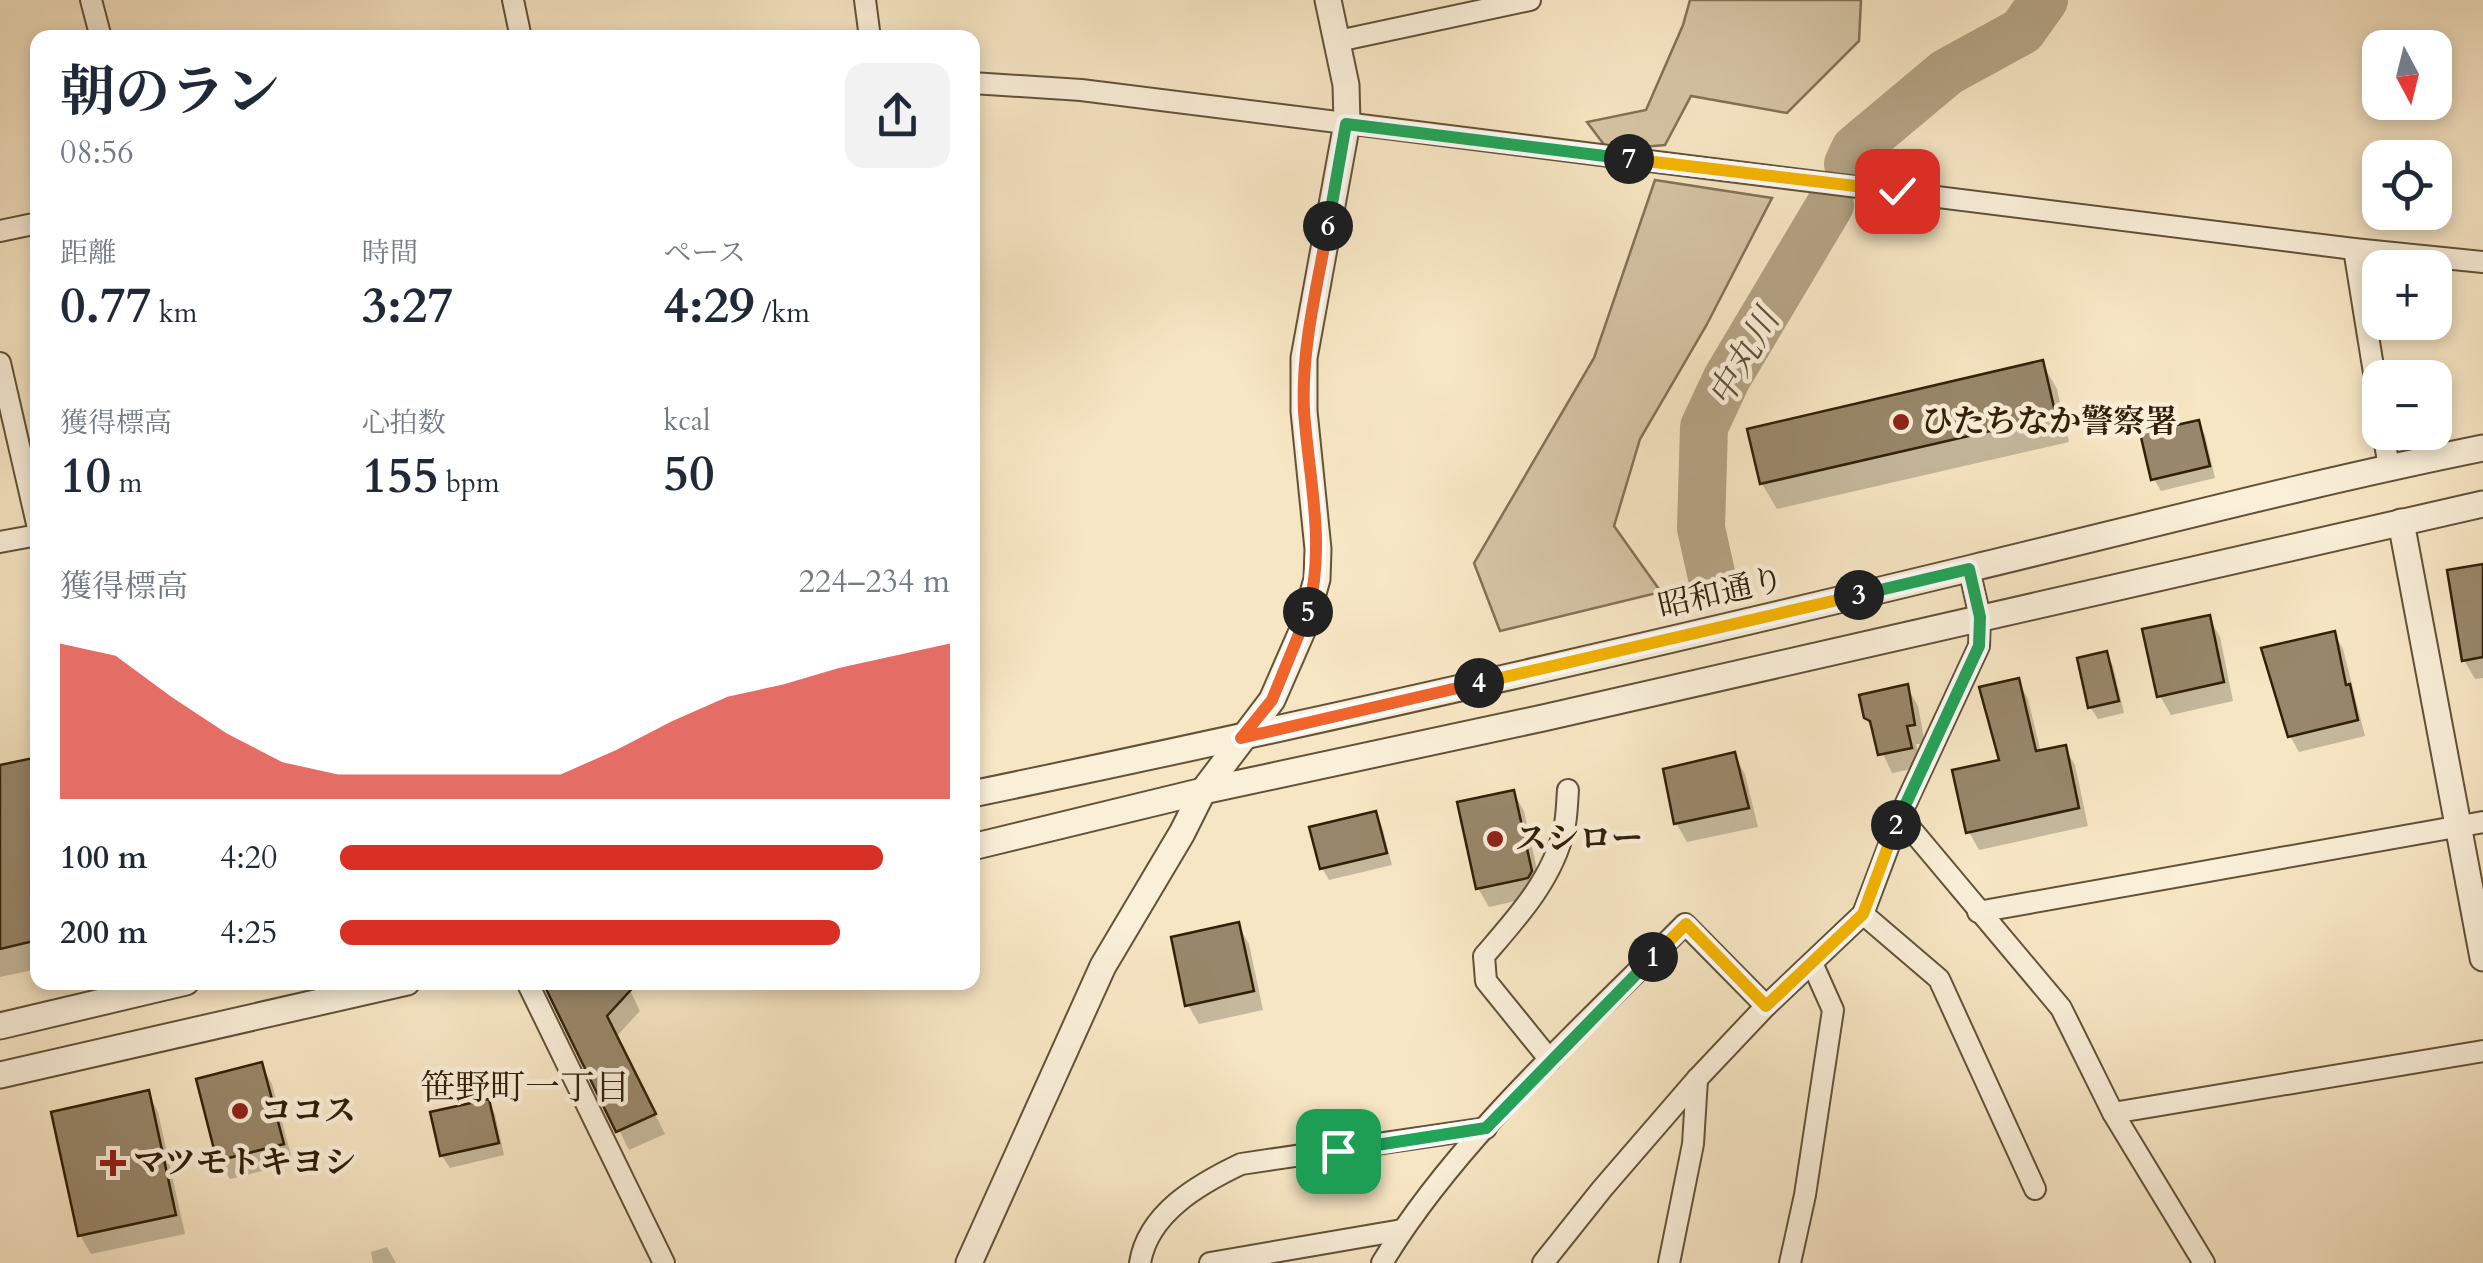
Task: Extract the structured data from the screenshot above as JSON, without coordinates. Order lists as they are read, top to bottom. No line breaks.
{"streets":{"street":["昭和通り"]},"districts":["笹野町一丁目"],"water":["中丸川"],"places":{"other":["ひたちなか警察署","スシロー","ココス"],"health":["マツモトキヨシ"]},"north":"bottom","page":{"map_buttons":["+","−"],"heading":["朝のラン","08:56"],"pins":["7","6","3","5","4","2","1"],"stats":[["距離","0.77 km"],["時間","3:27"],["ペース","4:29 /km"],["獲得標高","10 m"],["心拍数","155 bpm"],["kcal","50"]],"chart":["獲得標高","224–234 m"],"list":[{"name":"100 m","note":"4:20"},{"name":"200 m","note":"4:25"}]}}
